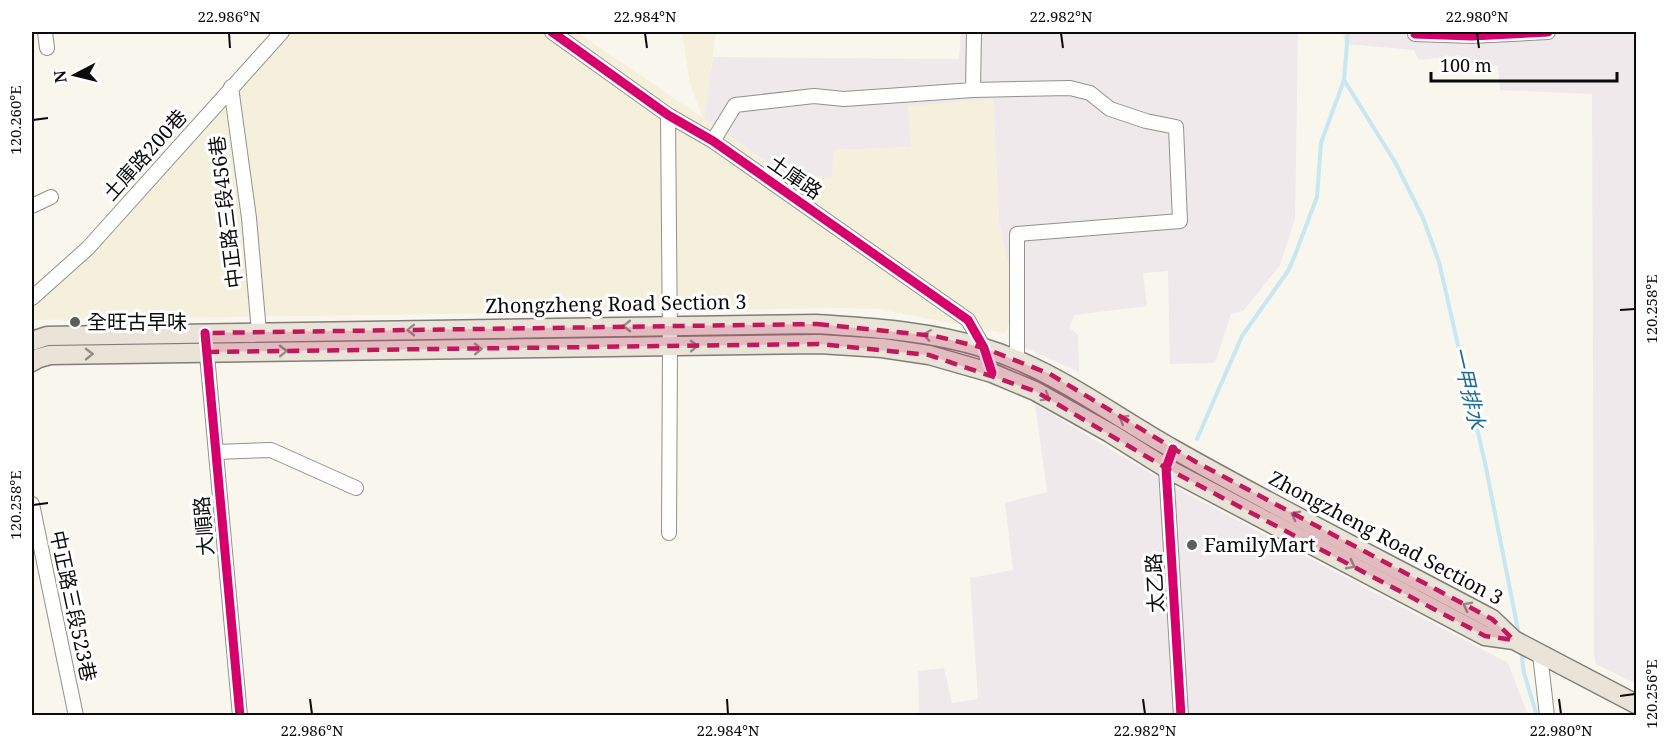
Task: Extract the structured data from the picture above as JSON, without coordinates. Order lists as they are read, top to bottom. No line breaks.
{"streets":{"main road":["Zhongzheng Road Section 3"],"street":["土庫路200巷","土庫路","中正路三段456巷","大順路","太乙路","中正路三段523巷"]},"crossings":[["土庫路200巷","中正路三段456巷"],["土庫路","Zhongzheng Road Section 3"],["中正路三段456巷","Zhongzheng Road Section 3"],["Zhongzheng Road Section 3","大順路"],["Zhongzheng Road Section 3","太乙路"]],"water":["一甲排水"],"places":["全旺古早味","FamilyMart"],"scale_bar":"100 m","north":"left","coordinates":["22.986°N","22.984°N","22.982°N","22.980°N","120.260°E","120.258°E","120.256°E"]}
